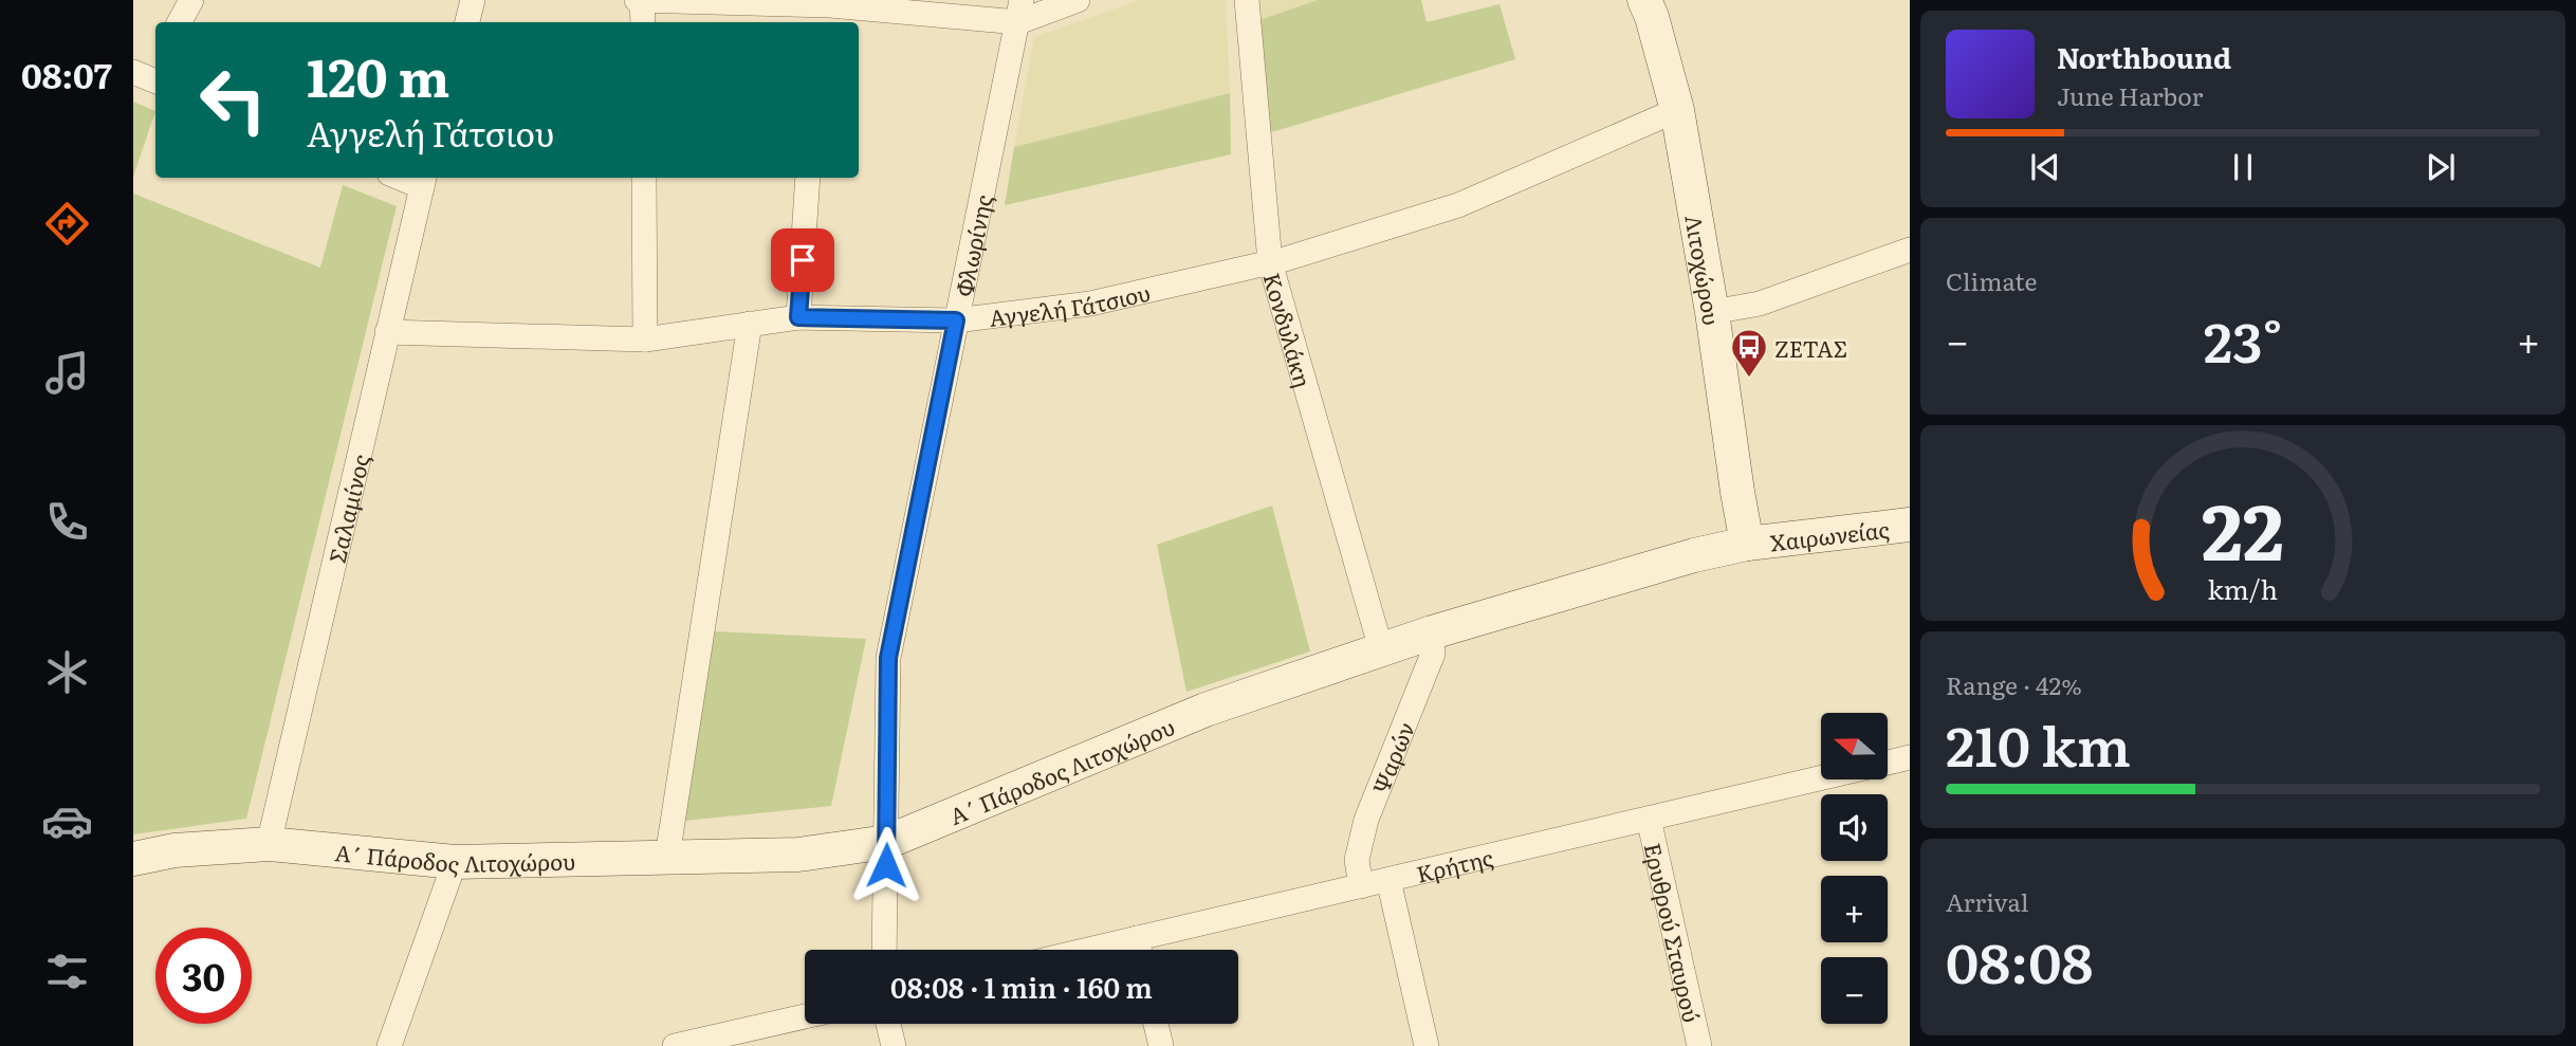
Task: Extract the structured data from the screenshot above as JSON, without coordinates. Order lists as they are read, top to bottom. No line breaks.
{"streets":{"street":["Φλωρίνης","Λιτοχώρου","Αγγελή Γάτσιου","Κονδυλάκη","Σαλαμίνος","Χαιρωνείας","Ψαρών","Α΄ Πάροδος Λιτοχώρου","Κρήτης","Ερυθρού Σταυρού"]},"crossings":[["Φλωρίνης","Αγγελή Γάτσιου"],["Φλωρίνης","Α΄ Πάροδος Λιτοχώρου"],["Λιτοχώρου","Αγγελή Γάτσιου"],["Λιτοχώρου","Χαιρωνείας"],["Λιτοχώρου","Α΄ Πάροδος Λιτοχώρου"],["Αγγελή Γάτσιου","Κονδυλάκη"],["Αγγελή Γάτσιου","Σαλαμίνος"],["Κονδυλάκη","Α΄ Πάροδος Λιτοχώρου"],["Σαλαμίνος","Α΄ Πάροδος Λιτοχώρου"],["Χαιρωνείας","Α΄ Πάροδος Λιτοχώρου"],["Ψαρών","Α΄ Πάροδος Λιτοχώρου"],["Ψαρών","Κρήτης"],["Κρήτης","Ερυθρού Σταυρού"]],"places":{"bus stop":["ΖΕΤΑΣ"]},"north":"left","page":{"tabs":"08:07","turn":["120 m","Αγγελή Γάτσιου"],"song":["Northbound","June Harbor"],"tile":["Climate",["Range · 42%","210 km"],["Arrival","08:08"]],"heat":["−","23°","+"],"map_buttons":["+","−"],"limit":"30","trip":"08:08 · 1 min · 160 m","gauge":["22","km/h"]}}
